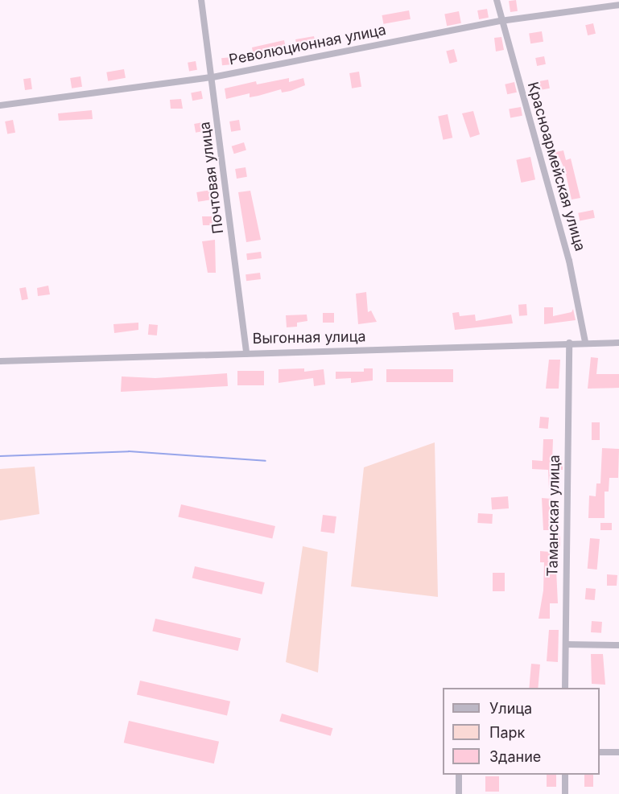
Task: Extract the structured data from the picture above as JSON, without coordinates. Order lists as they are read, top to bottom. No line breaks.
{"streets":{"street":["Революционная улица","Красноармейская улица","Почтовая улица","Выгонная улица","Таманская улица"]},"crossings":[["Революционная улица","Красноармейская улица"],["Революционная улица","Почтовая улица"],["Красноармейская улица","Выгонная улица"],["Почтовая улица","Выгонная улица"],["Выгонная улица","Таманская улица"]],"legend":["Улица","Парк","Здание"]}
